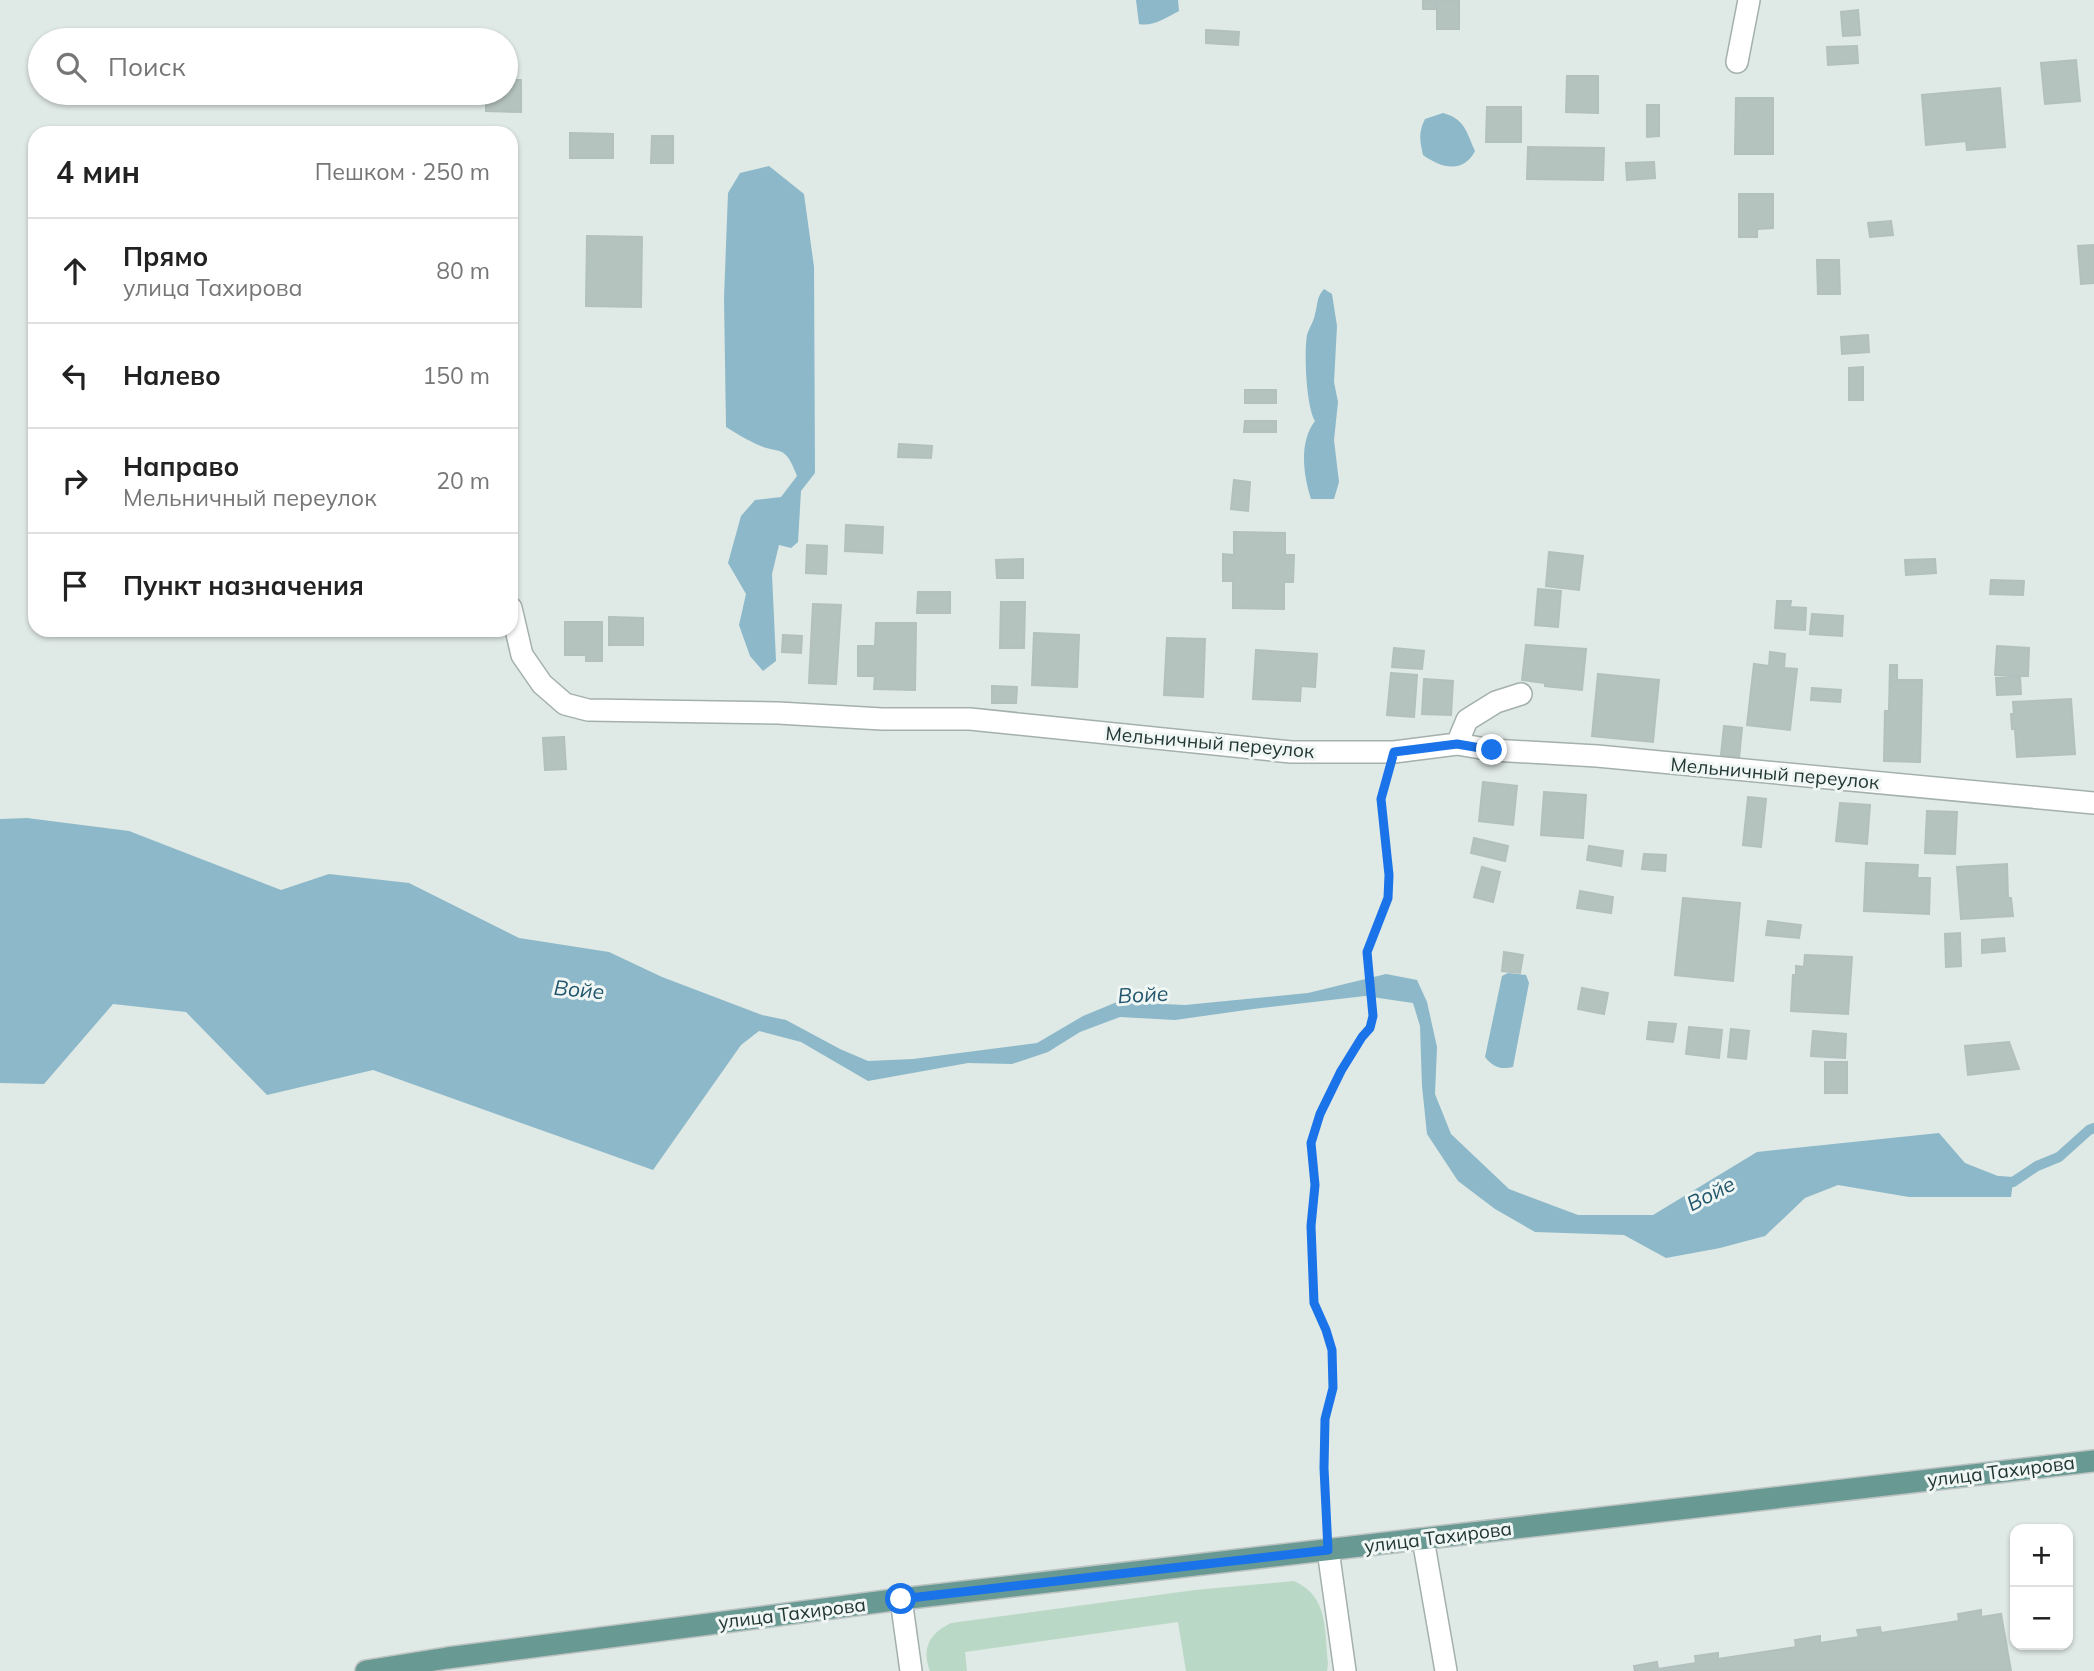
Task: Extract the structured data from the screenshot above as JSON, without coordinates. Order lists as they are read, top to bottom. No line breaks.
{"streets":{"main road":["улица Тахирова"],"street":["Мельничный переулок"]},"water":["Войе"],"page":{"search":"Поиск","heading":["4 мин","Пешком · 250 m"],"list":[["Прямо","улица Тахирова","80 m"],["Налево","150 m"],["Направо","Мельничный переулок","20 m"],"Пункт назначения"],"map_buttons":["+","−"]}}
